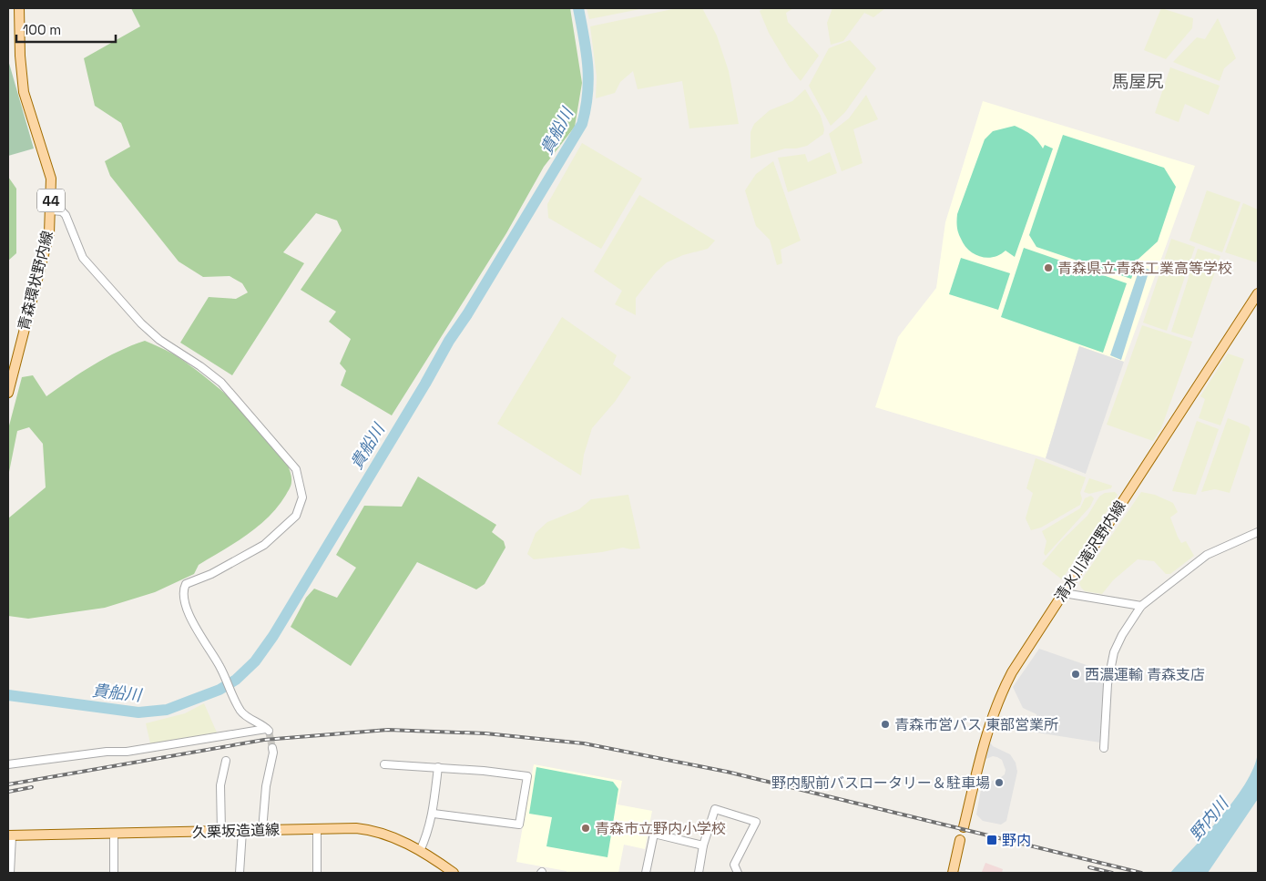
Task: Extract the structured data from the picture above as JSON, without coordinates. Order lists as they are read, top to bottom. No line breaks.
{"streets":{"main road":["44","青森環状野内線","清水川滝沢野内線","久栗坂造道線"]},"districts":["馬屋尻"],"water":["貴船川","野内川"],"places":{"other":["青森県立青森工業高等学校","西濃運輸 青森支店","青森市営バス 東部営業所","野内駅前バスロータリー＆駐車場","青森市立野内小学校"],"transit":["野内"]},"scale_bar":"100 m"}
